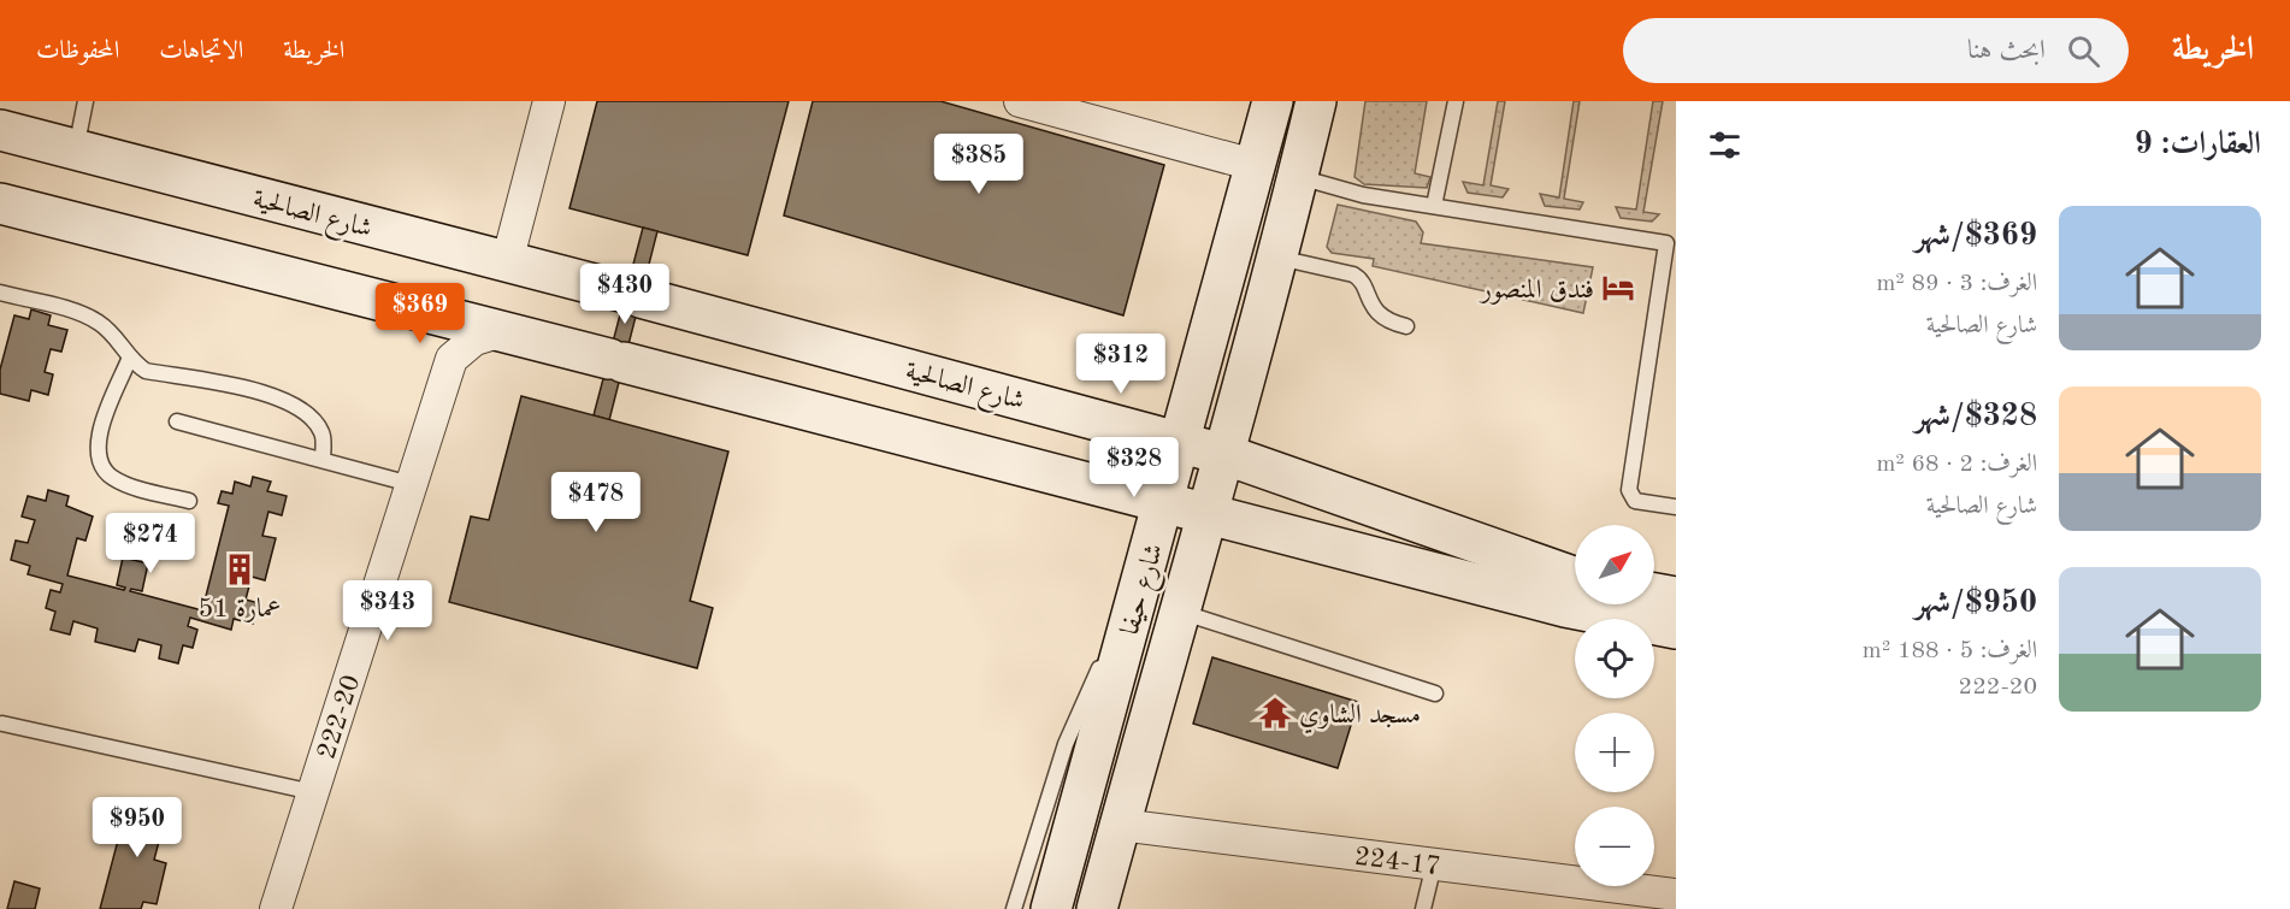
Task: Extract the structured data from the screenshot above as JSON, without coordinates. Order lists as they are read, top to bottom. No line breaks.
{"streets":{"main road":["شارع الصالحية","شارع حيفا"],"street":["222-20","224-17"]},"crossings":[["شارع الصالحية","شارع حيفا"],["شارع حيفا","224-17"]],"places":{"hotel":["فندق المنصور"],"building":["عمارة 51"],"temple":["مسجد الشاوي"]},"north":"top right","page":{"header":"الخريطة","search":"ابحث هنا","nav":["الخريطة","الاتجاهات","المحفوظات"],"heading":"العقارات: 9","price":["$385","$430","$369","$312","$328","$478","$274","$343","$950"],"list":[{"name":"$369/شهر","note":"الغرف: 3 · 89 m² · شارع الصالحية"},{"name":"$328/شهر","note":"الغرف: 2 · 68 m² · شارع الصالحية"},{"name":"$950/شهر","note":"الغرف: 5 · 188 m² · 222-20"}],"map_buttons":["+","−"]}}
